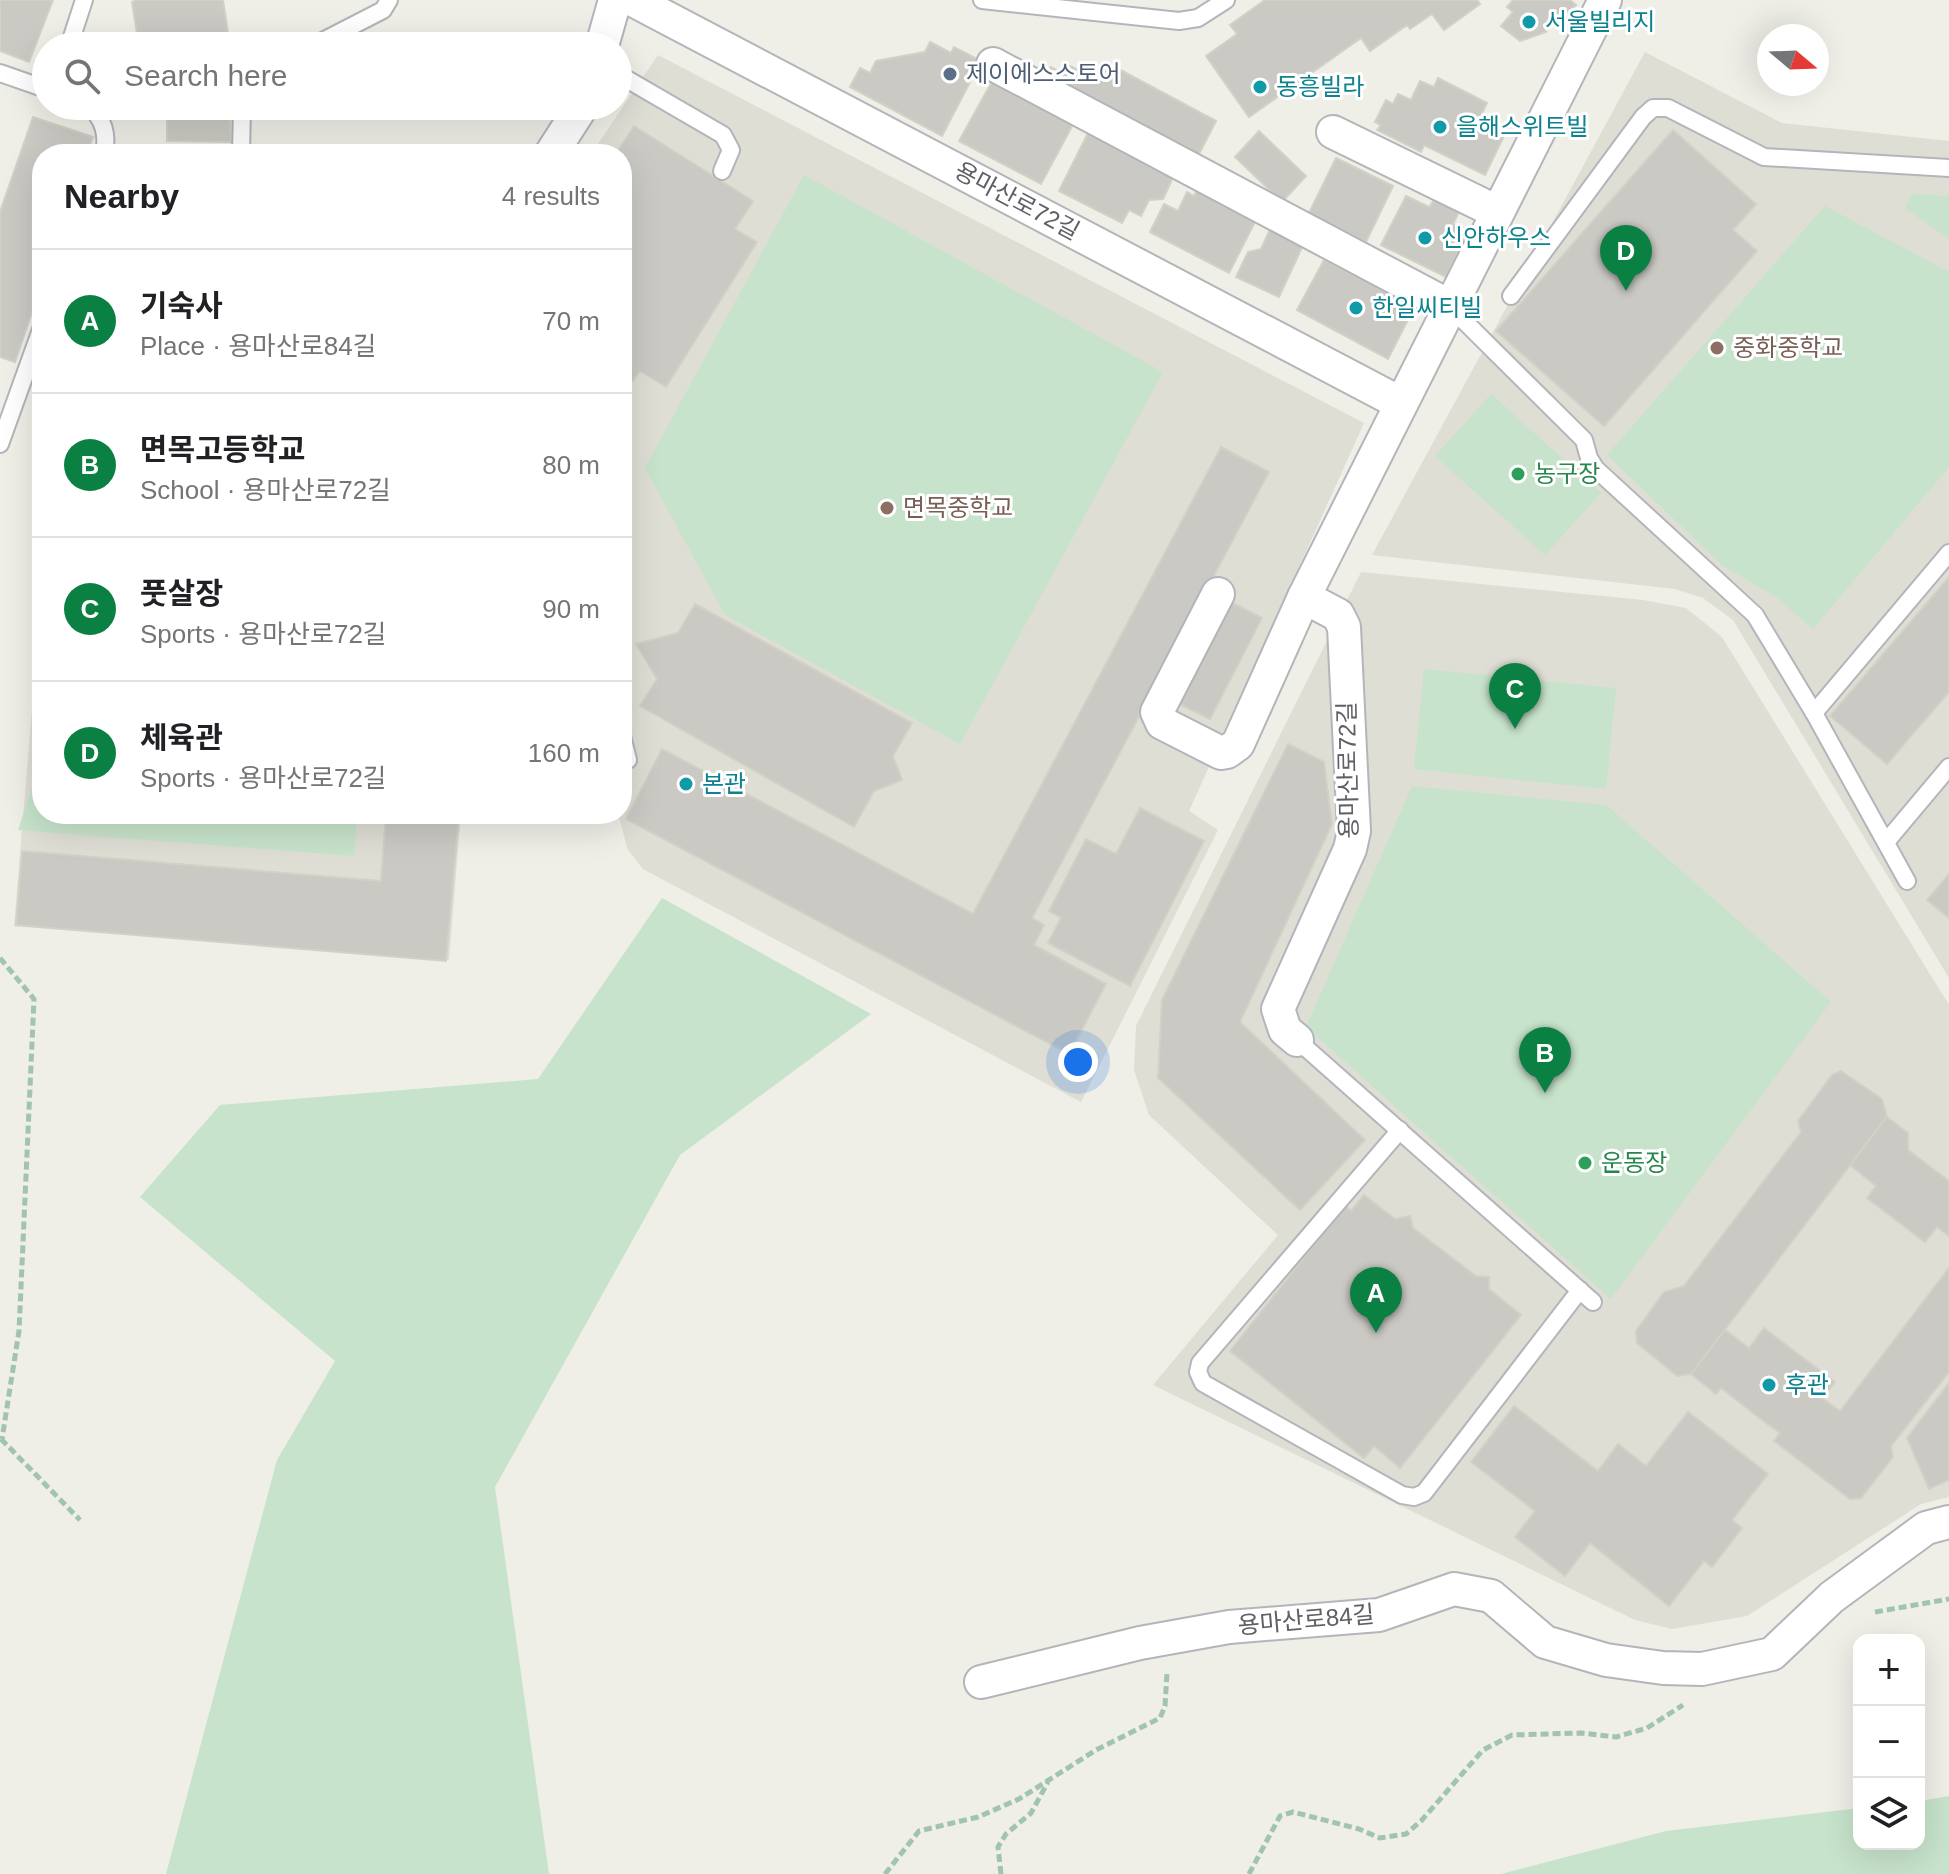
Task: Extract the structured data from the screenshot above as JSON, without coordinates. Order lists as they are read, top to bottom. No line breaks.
{"streets":{"street":["용마산로72길","용마산로84길"]},"places":["서울빌리지","제이에스스토어","동흥빌라","을해스위트빌","신안하우스","한일씨티빌","중화중학교","농구장","면목중학교","본관","운동장","후관"],"north":"right","page":{"search":"Search here","heading":["Nearby","4 results"],"pins":["D","C","B","A"],"list":[{"mark":"A","name":"기숙사","note":"Place · 용마산로84길","value":"70 m"},{"mark":"B","name":"면목고등학교","note":"School · 용마산로72길","value":"80 m"},{"mark":"C","name":"풋살장","note":"Sports · 용마산로72길","value":"90 m"},{"mark":"D","name":"체육관","note":"Sports · 용마산로72길","value":"160 m"}],"map_buttons":["+","−"]}}
